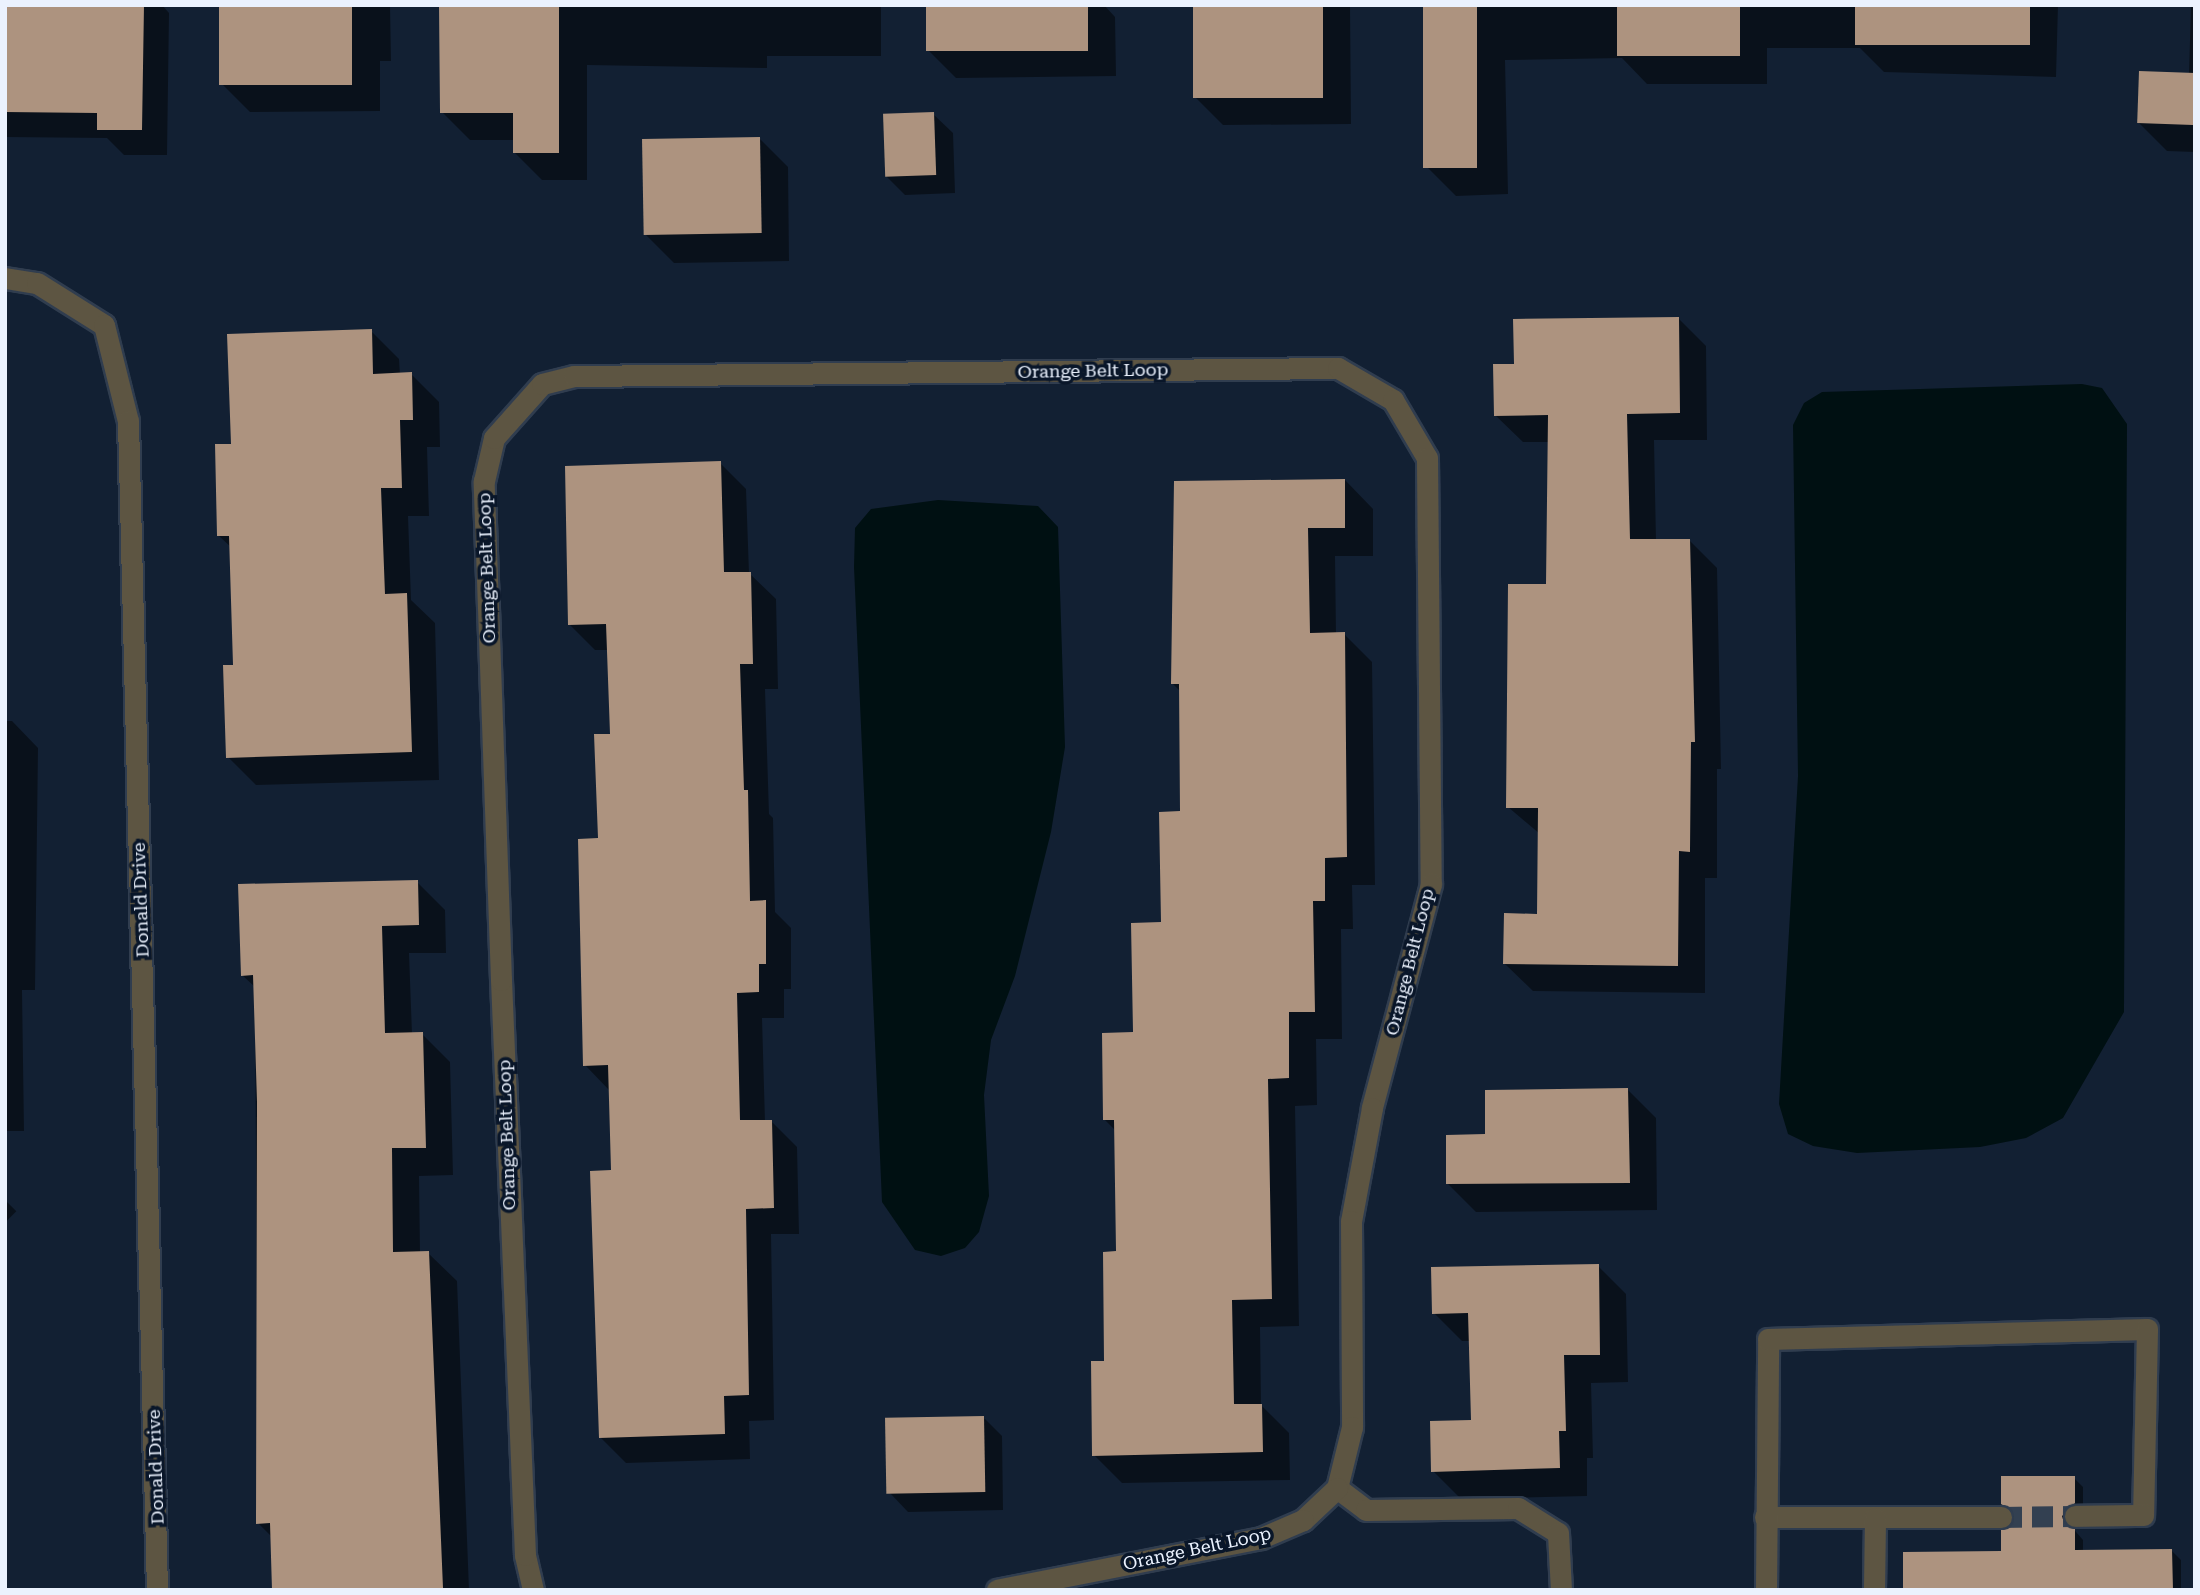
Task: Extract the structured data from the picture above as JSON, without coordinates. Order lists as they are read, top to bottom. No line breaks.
{"streets":{"street":["Orange Belt Loop","Donald Drive"]}}
